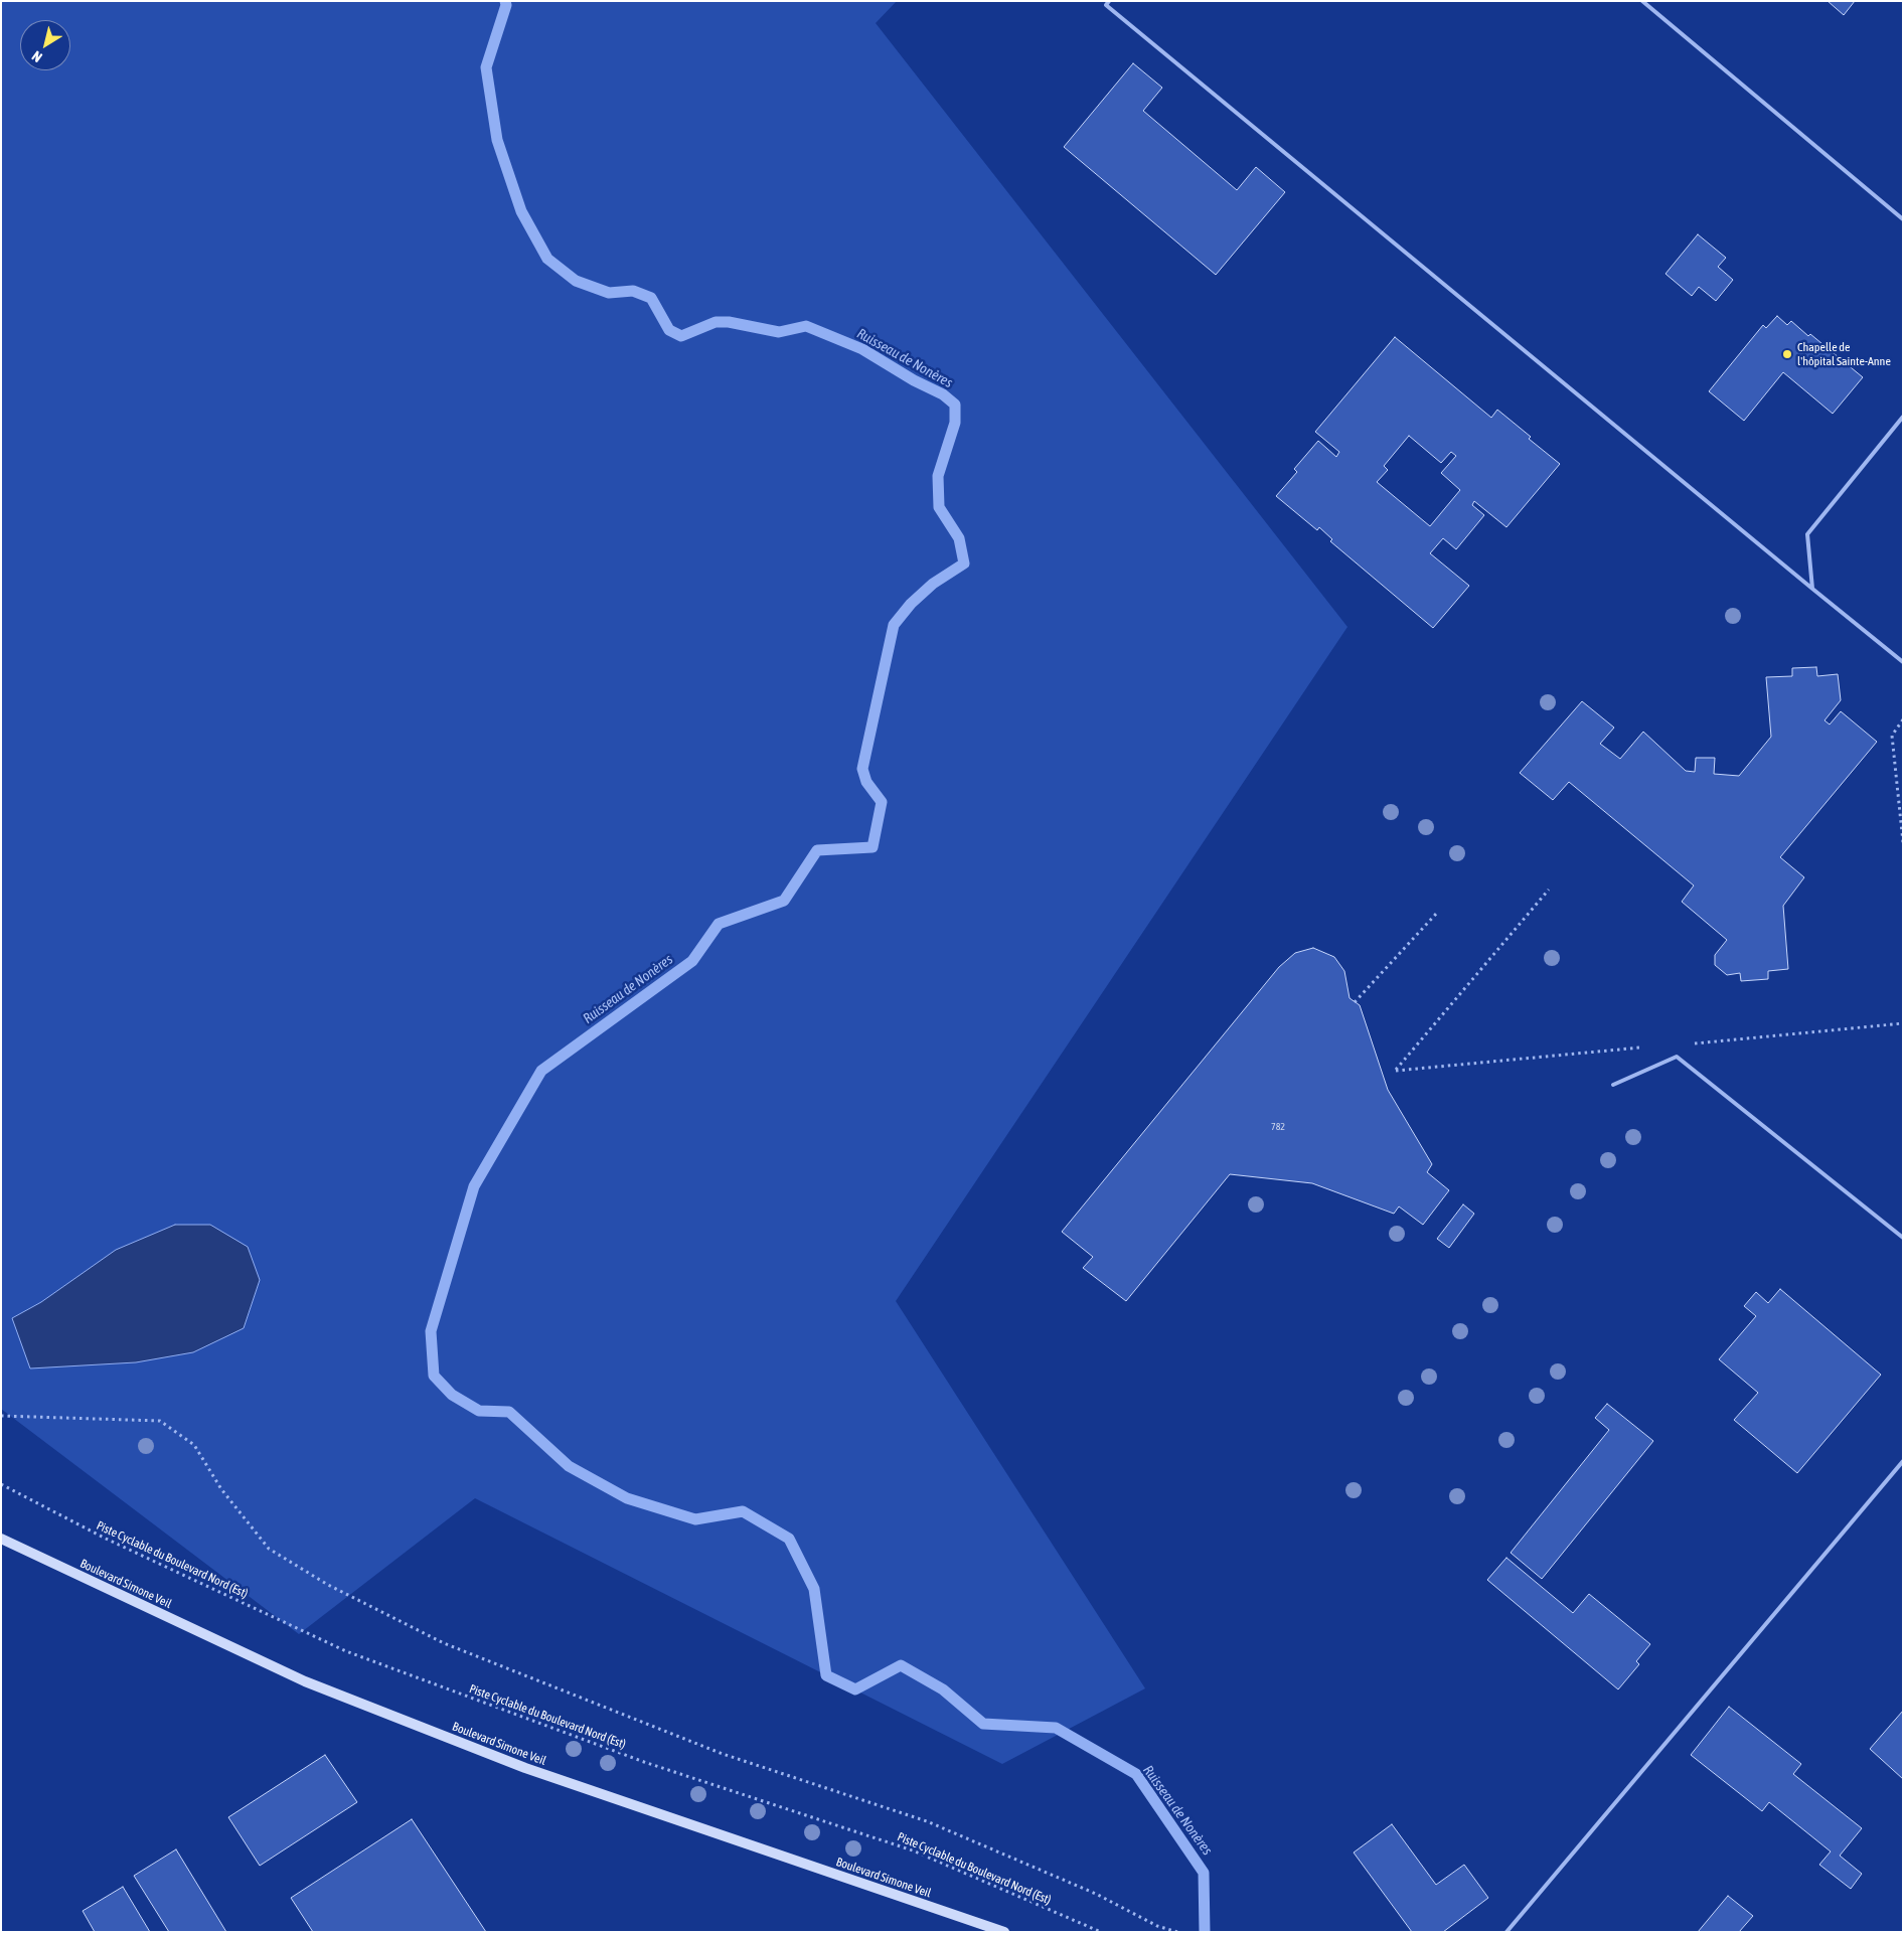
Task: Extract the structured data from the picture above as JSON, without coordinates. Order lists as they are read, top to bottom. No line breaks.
{"streets":{"main road":["Boulevard Simone Veil"],"path":["Piste Cyclable du Boulevard Nord (Est)"]},"water":["Ruisseau de Nonères"],"places":["Chapelle de l'hôpital Sainte-Anne"],"house_numbers":["782"],"north":"bottom left"}
